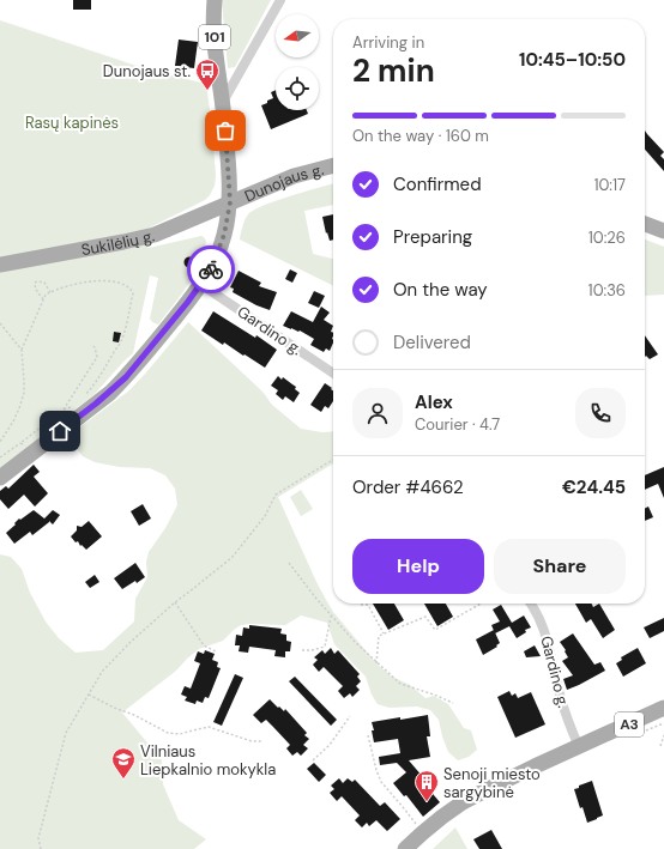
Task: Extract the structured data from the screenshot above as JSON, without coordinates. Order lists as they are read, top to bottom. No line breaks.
{"streets":{"main road":["101","Dunojaus g.","Sukilėlių g.","A3"],"street":["Gardino g."]},"crossings":[["101","Dunojaus g."],["101","Sukilėlių g."],["101","Gardino g."],["Dunojaus g.","Sukilėlių g."],["Gardino g.","A3"]],"parks":["Rasų kapinės"],"places":{"bus stop":["Dunojaus st."],"school or university":["Vilniaus Liepkalnio mokykla"],"building":["Senoji miesto sargybinė"]},"north":"left","page":{"heading":["2 min","Arriving in","10:45–10:50"],"panel":["Alex","Courier · 4.7","Order #4662","€24.45"],"bar":"On the way · 160 m","list":[["Confirmed","10:17"],["Preparing","10:26"],["On the way","10:36"],"Delivered"],"buttons":["Help","Share"]}}
